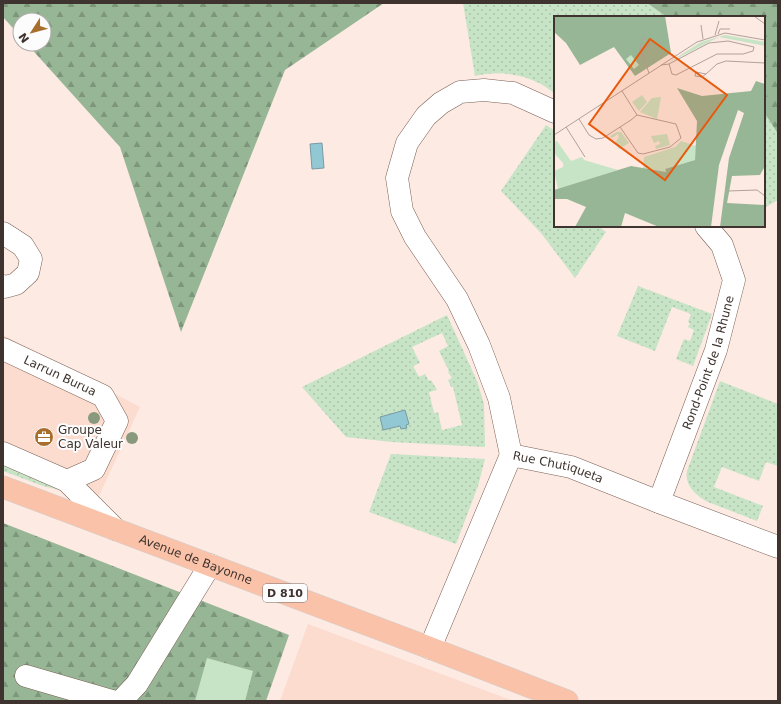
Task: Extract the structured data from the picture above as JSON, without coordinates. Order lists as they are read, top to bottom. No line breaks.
{"streets":{"main road":["Avenue de Bayonne","D 810"],"street":["Rond-Point de la Rhune","Larrun Burua","Rue Chutiqueta"]},"crossings":[["Rond-Point de la Rhune","Rue Chutiqueta"],["Rue Chutiqueta","Avenue de Bayonne"]],"places":{"office":["Groupe Cap Valeur"]},"north":"bottom left"}
